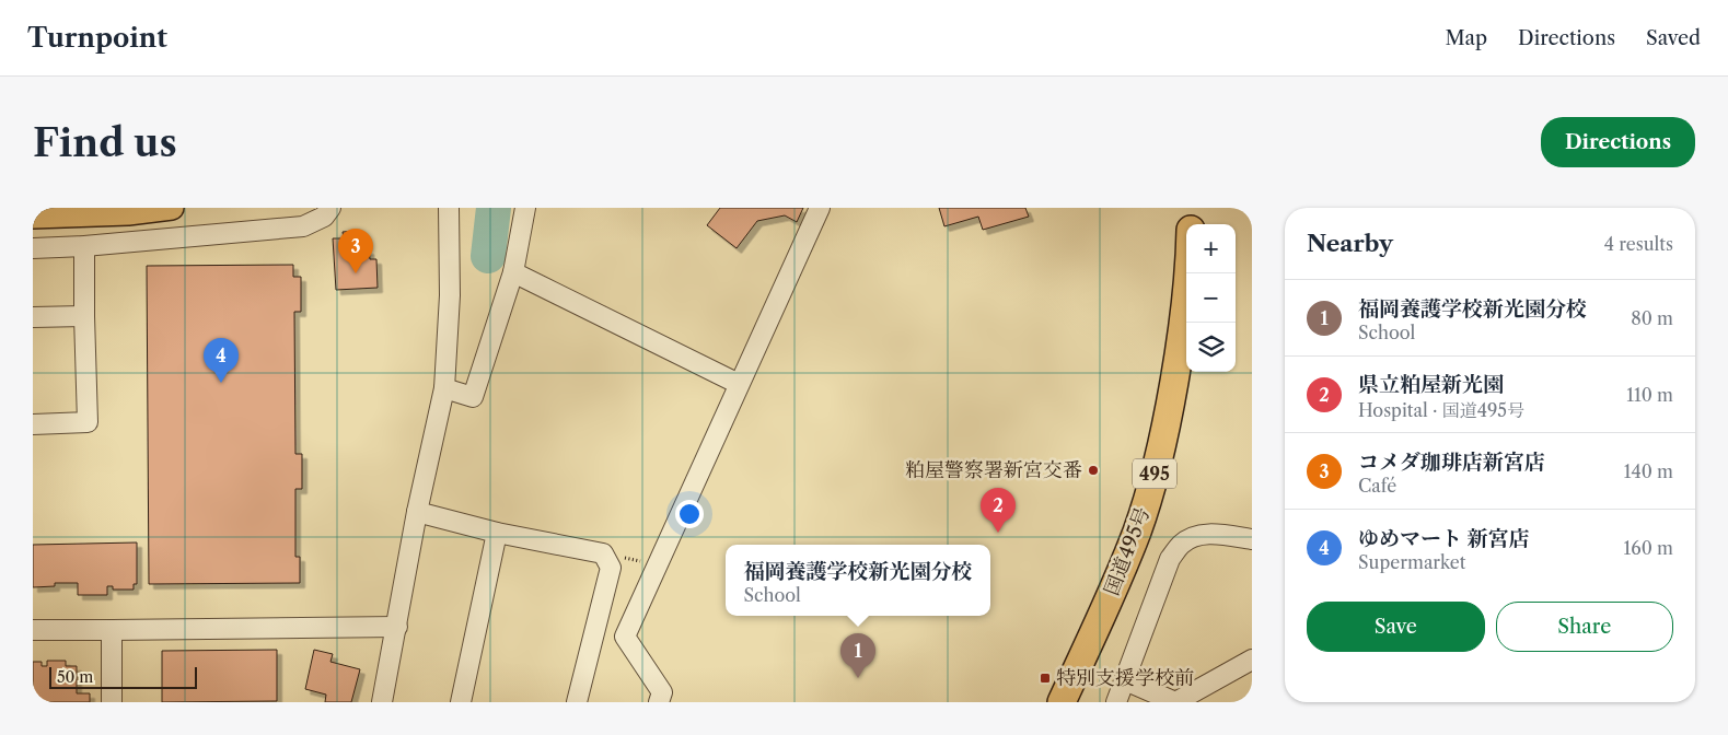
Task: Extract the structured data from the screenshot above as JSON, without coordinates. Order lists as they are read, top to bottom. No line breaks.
{"streets":{"highway":["495","国道495号"]},"places":{"other":["粕屋警察署新宮交番"],"transit":["特別支援学校前"]},"scale_bar":"50 m","page":{"header":"Turnpoint","nav":["Map","Directions","Saved"],"buttons":["Directions",["Save","Share"]],"title":"Find us","heading":["Nearby","4 results"],"map_buttons":["+","−"],"pins":["3","4","2","1"],"list":[{"mark":"1","name":"福岡養護学校新光園分校","note":"School","value":"80 m"},{"mark":"2","name":"県立粕屋新光園","note":"Hospital · 国道495号","value":"110 m"},{"mark":"3","name":"コメダ珈琲店新宮店","note":"Café","value":"140 m"},{"mark":"4","name":"ゆめマート 新宮店","note":"Supermarket","value":"160 m"}],"popup":["福岡養護学校新光園分校","School"],"scale":"50 m"}}
